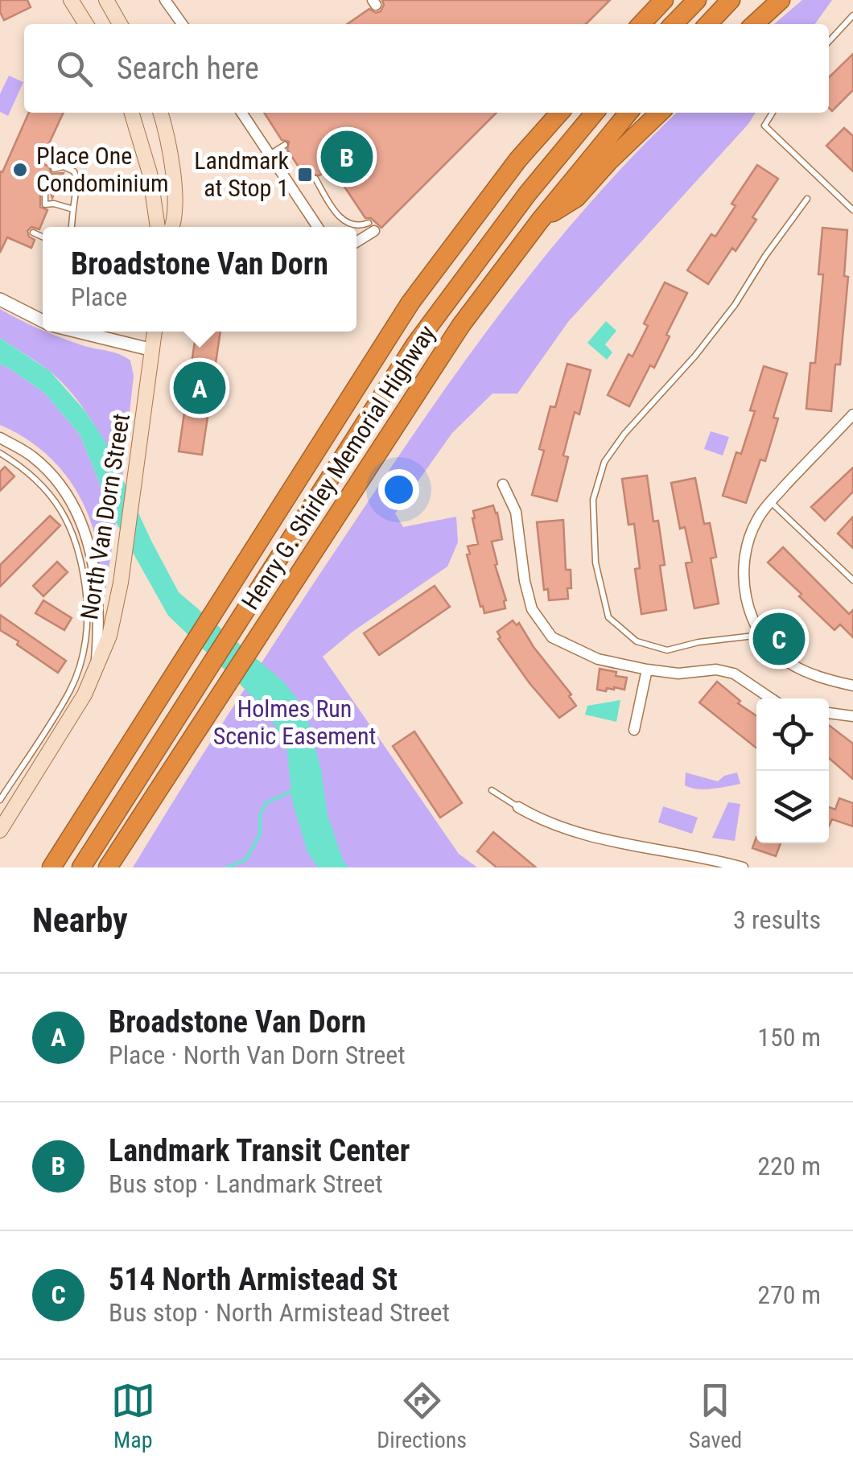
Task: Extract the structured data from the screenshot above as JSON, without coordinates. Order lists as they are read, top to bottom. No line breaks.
{"streets":{"highway":["Henry G. Shirley Memorial Highway"],"main road":["North Van Dorn Street"]},"parks":["Holmes Run Scenic Easement"],"places":{"other":["Place One Condominium"],"transit":["Landmark at Stop 1"]},"page":{"search":"Search here","pins":["B","A","C"],"popup":["Broadstone Van Dorn","Place"],"heading":["Nearby","3 results"],"list":[{"mark":"A","name":"Broadstone Van Dorn","note":"Place · North Van Dorn Street","value":"150 m"},{"mark":"B","name":"Landmark Transit Center","note":"Bus stop · Landmark Street","value":"220 m"},{"mark":"C","name":"514 North Armistead St","note":"Bus stop · North Armistead Street","value":"270 m"}],"nav":["Map","Directions","Saved"]}}
